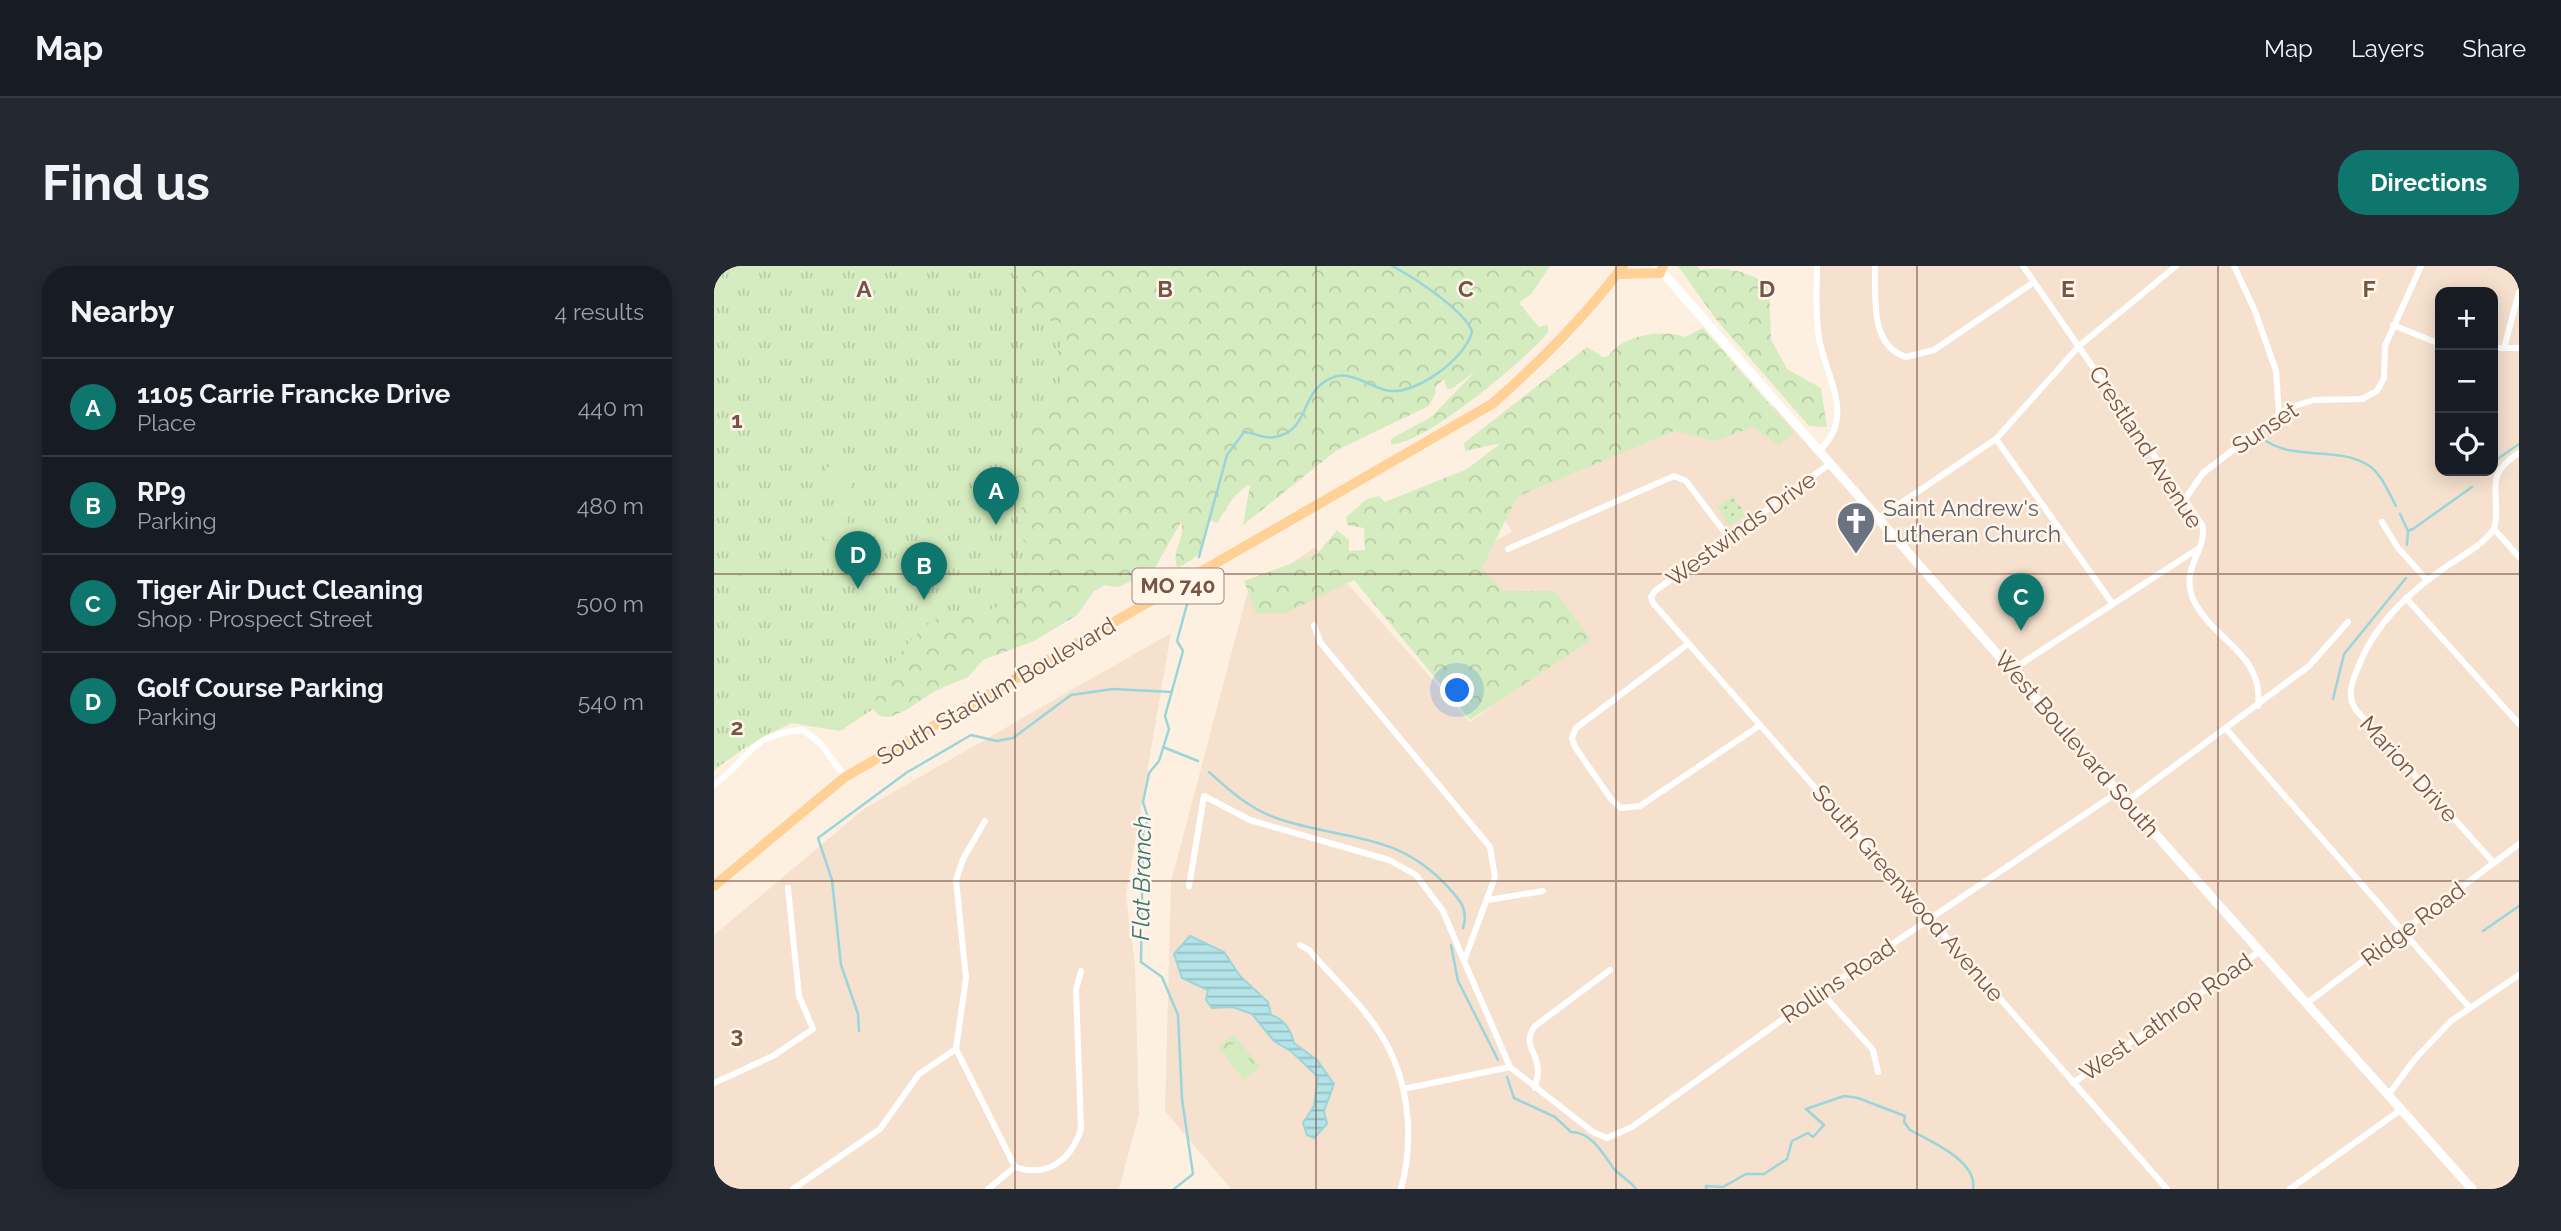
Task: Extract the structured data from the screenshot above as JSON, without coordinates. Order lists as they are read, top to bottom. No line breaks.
{"streets":{"main road":["MO 740","South Stadium Boulevard","West Boulevard South"],"street":["Sunset","Crestland Avenue","Westwinds Drive","Marion Drive","South Greenwood Avenue","Ridge Road","Rollins Road","West Lathrop Road"]},"crossings":[["Sunset","Crestland Avenue"],["Westwinds Drive","West Boulevard South"],["Westwinds Drive","South Greenwood Avenue"],["West Boulevard South","Ridge Road"],["West Boulevard South","Rollins Road"],["West Boulevard South","West Lathrop Road"],["Marion Drive","Ridge Road"],["South Greenwood Avenue","Rollins Road"],["South Greenwood Avenue","West Lathrop Road"]],"water":["Flat Branch"],"places":{"church":["Saint Andrew's Lutheran Church"]},"page":{"header":"Map","nav":["Map","Layers","Share"],"buttons":"Directions","title":"Find us","heading":["Nearby","4 results"],"map_buttons":["+","−"],"list":[{"mark":"A","name":"1105 Carrie Francke Drive","note":"Place","value":"440 m"},{"mark":"B","name":"RP9","note":"Parking","value":"480 m"},{"mark":"C","name":"Tiger Air Duct Cleaning","note":"Shop · Prospect Street","value":"500 m"},{"mark":"D","name":"Golf Course Parking","note":"Parking","value":"540 m"}],"pins":["A","D","B","C"]},"grid":{"columns":["A","B","C","D","E","F"],"rows":["1","2","3"]}}
